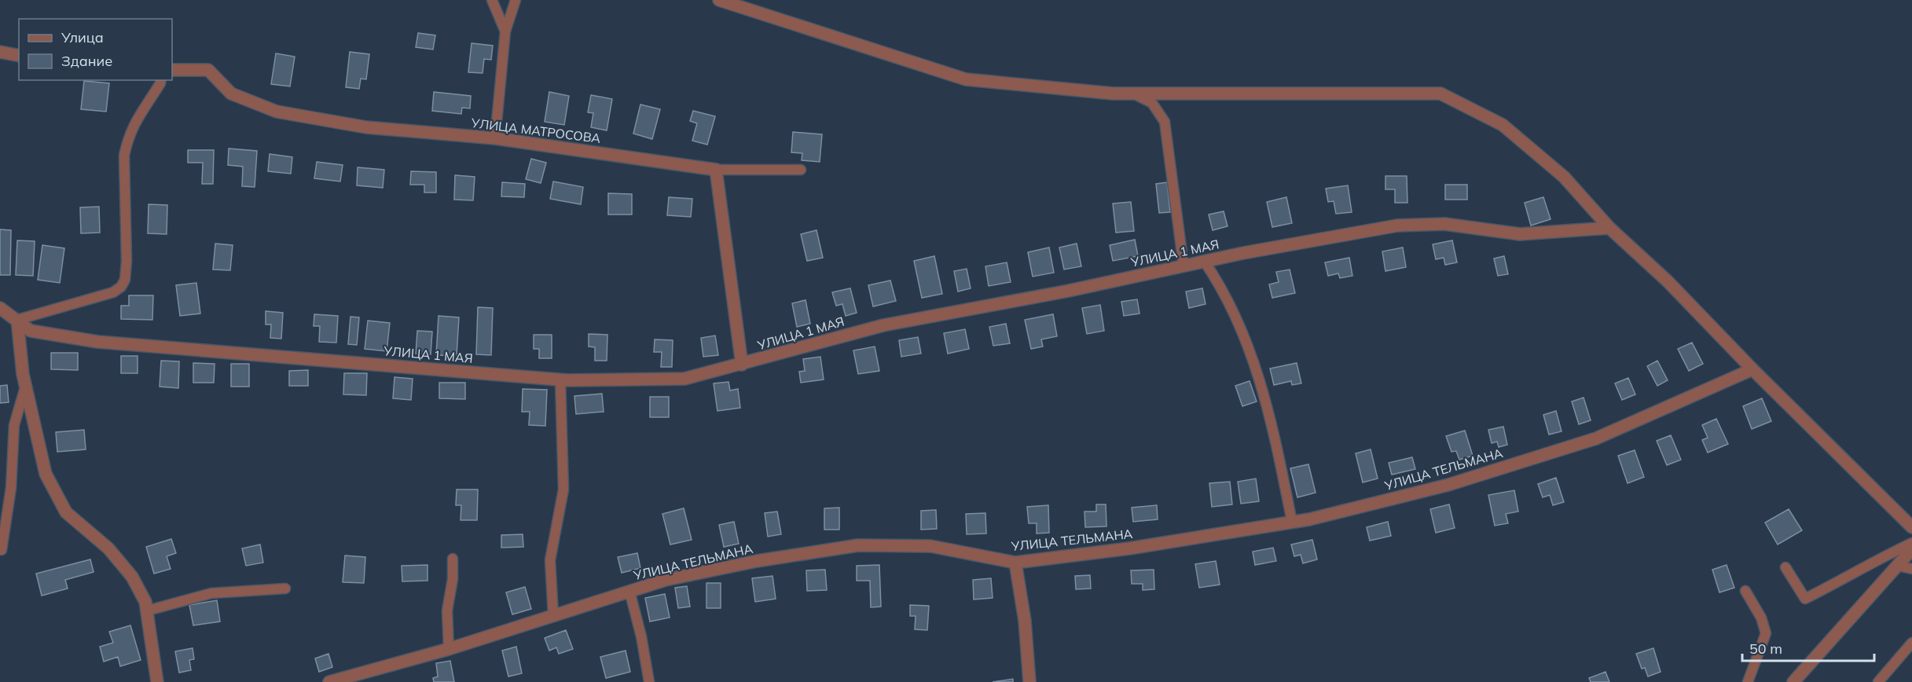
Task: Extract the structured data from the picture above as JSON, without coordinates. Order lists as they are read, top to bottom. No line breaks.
{"streets":{"street":["УЛИЦА МАТРОСОВА","УЛИЦА 1 МАЯ","УЛИЦА ТЕЛЬМАНА"]},"legend":["Улица","Здание"],"scale_bar":"50 m"}
